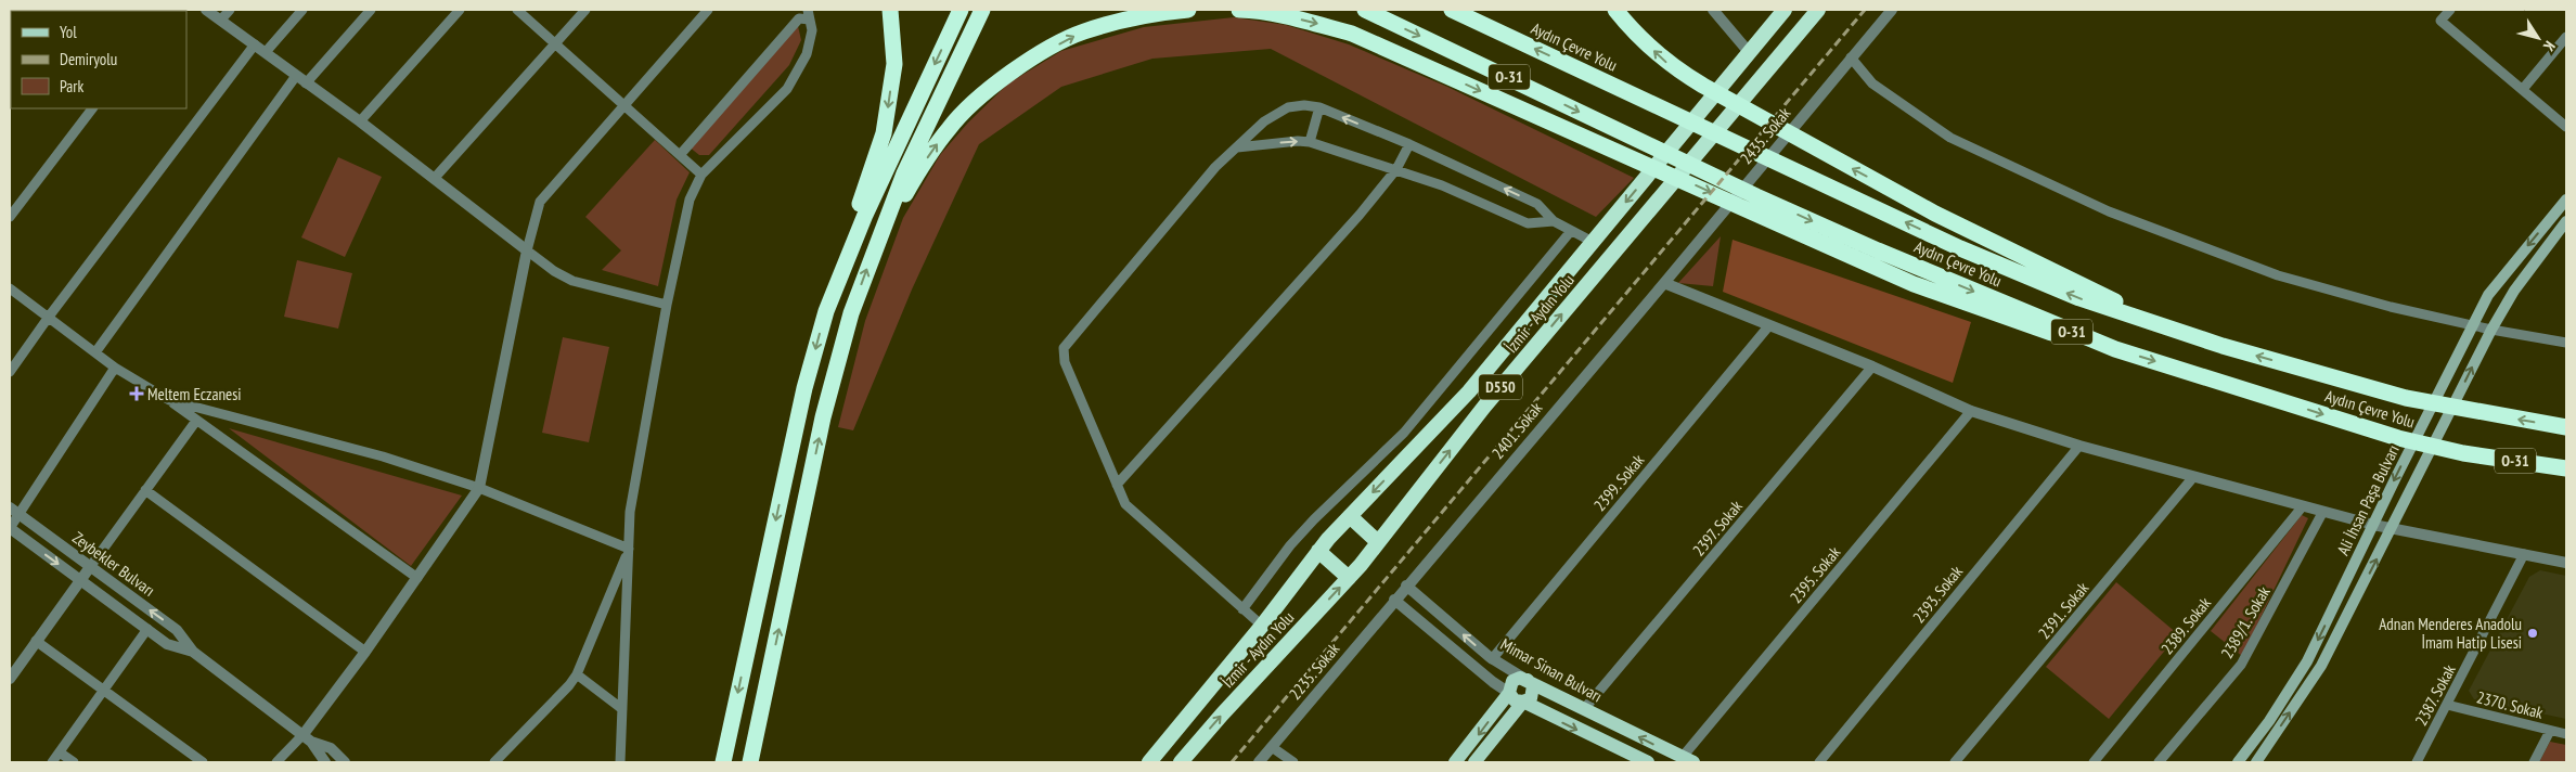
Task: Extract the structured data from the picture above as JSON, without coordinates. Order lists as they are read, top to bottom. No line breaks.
{"streets":{"highway":["Aydın Çevre Yolu","O-31","İzmir - Aydın Yolu","D550"],"main road":["Ali İhsan Paşa Bulvarı","Mimar Sinan Bulvarı"],"street":["2435. Sokak","2401. Sokak","2399. Sokak","2397. Sokak","Zeybekler Bulvarı","2395. Sokak","2393. Sokak","2391. Sokak","2389/1. Sokak","2389. Sokak","2235. Sokak","2387. Sokak","2370. Sokak"]},"crossings":[["2435. Sokak","2401. Sokak"],["2401. Sokak","Mimar Sinan Bulvarı"],["2401. Sokak","2235. Sokak"],["2399. Sokak","Mimar Sinan Bulvarı"],["2397. Sokak","Mimar Sinan Bulvarı"],["2395. Sokak","Mimar Sinan Bulvarı"],["2387. Sokak","2370. Sokak"]],"places":{"health":["Meltem Eczanesi"],"other":["Adnan Menderes Anadolu İmam Hatip Lisesi"]},"legend":["Yol","Demiryolu","Park"],"north":"bottom right"}
